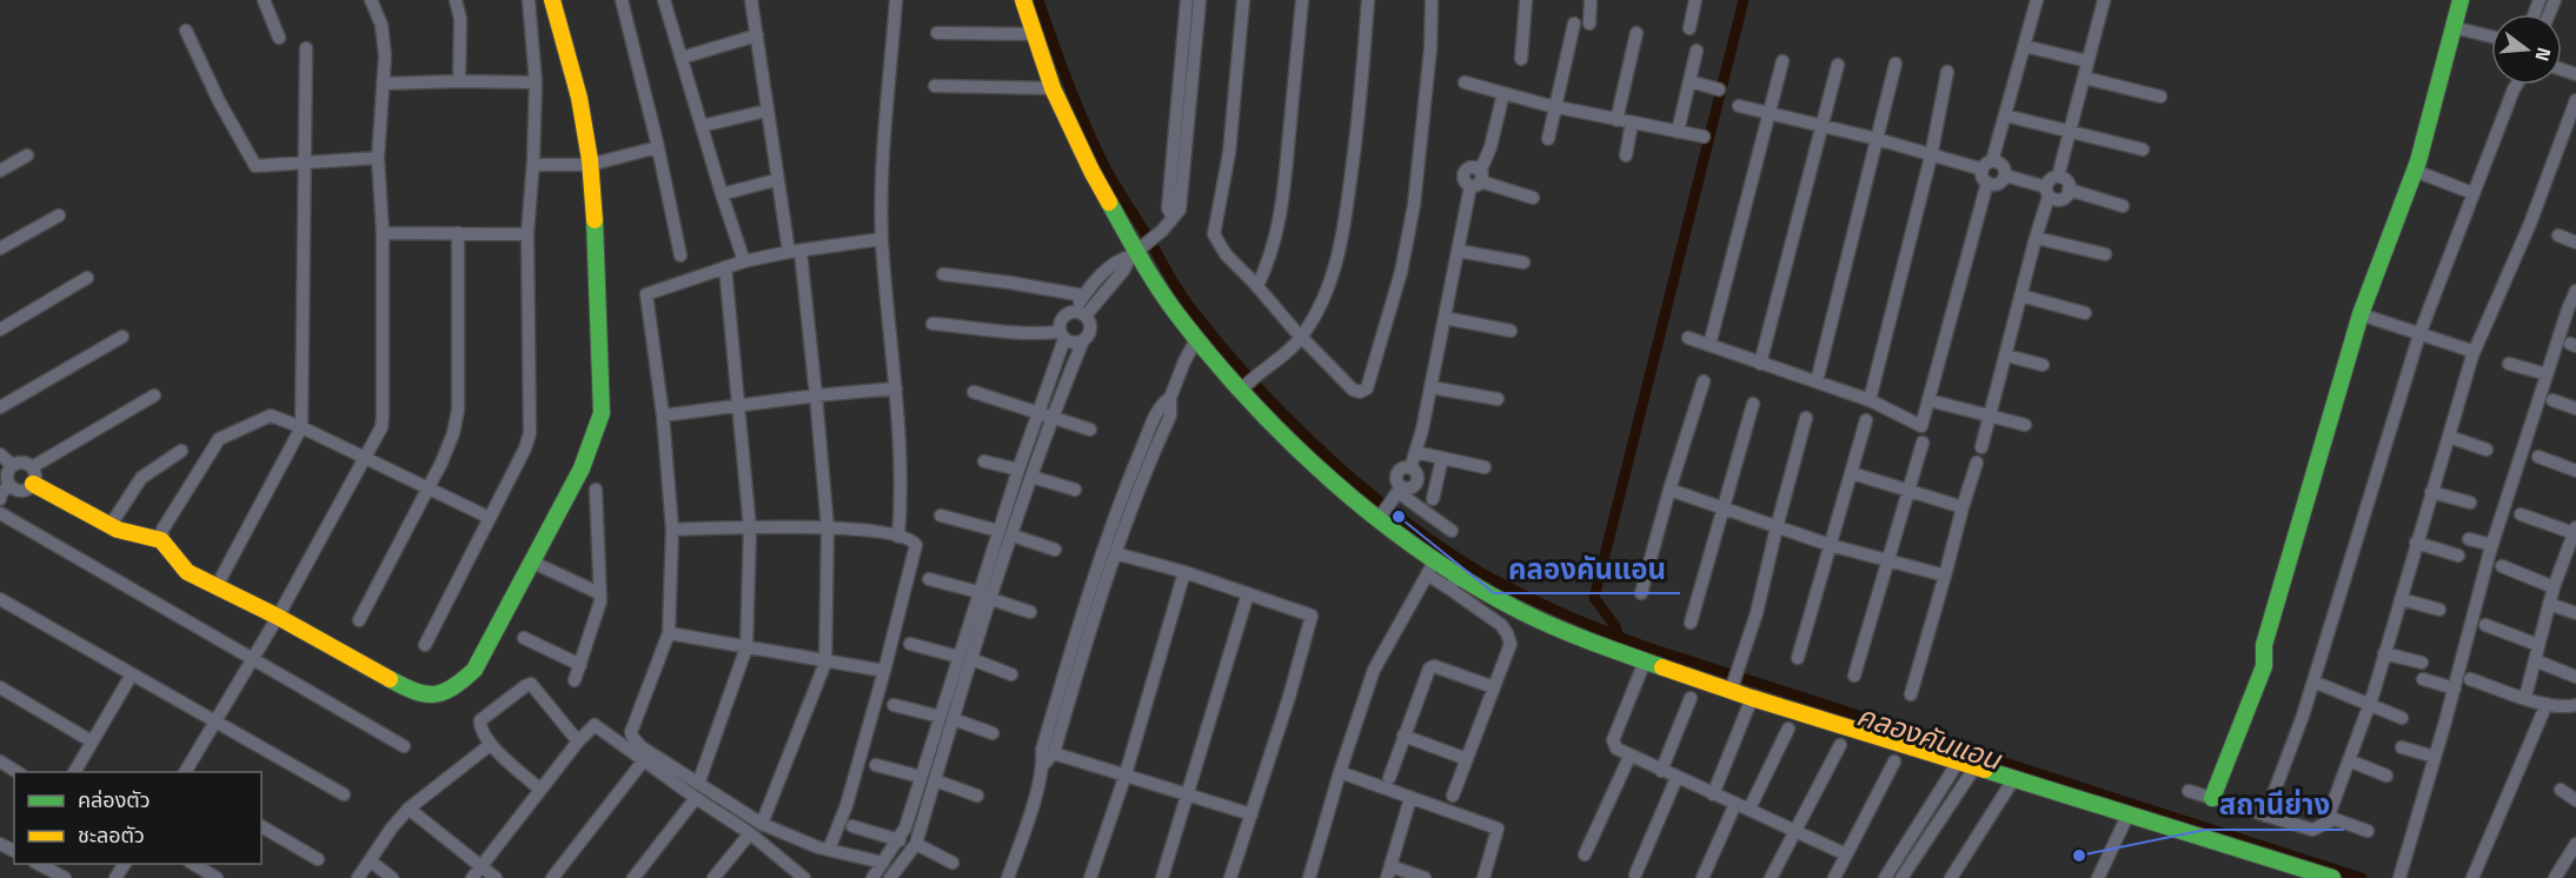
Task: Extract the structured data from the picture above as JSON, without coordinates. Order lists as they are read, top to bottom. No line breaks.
{"water":["คลองคันแอน"],"places":["คลองคันแอน","สถานีย่าง"],"legend":["คล่องตัว","ชะลอตัว"],"north":"right"}
